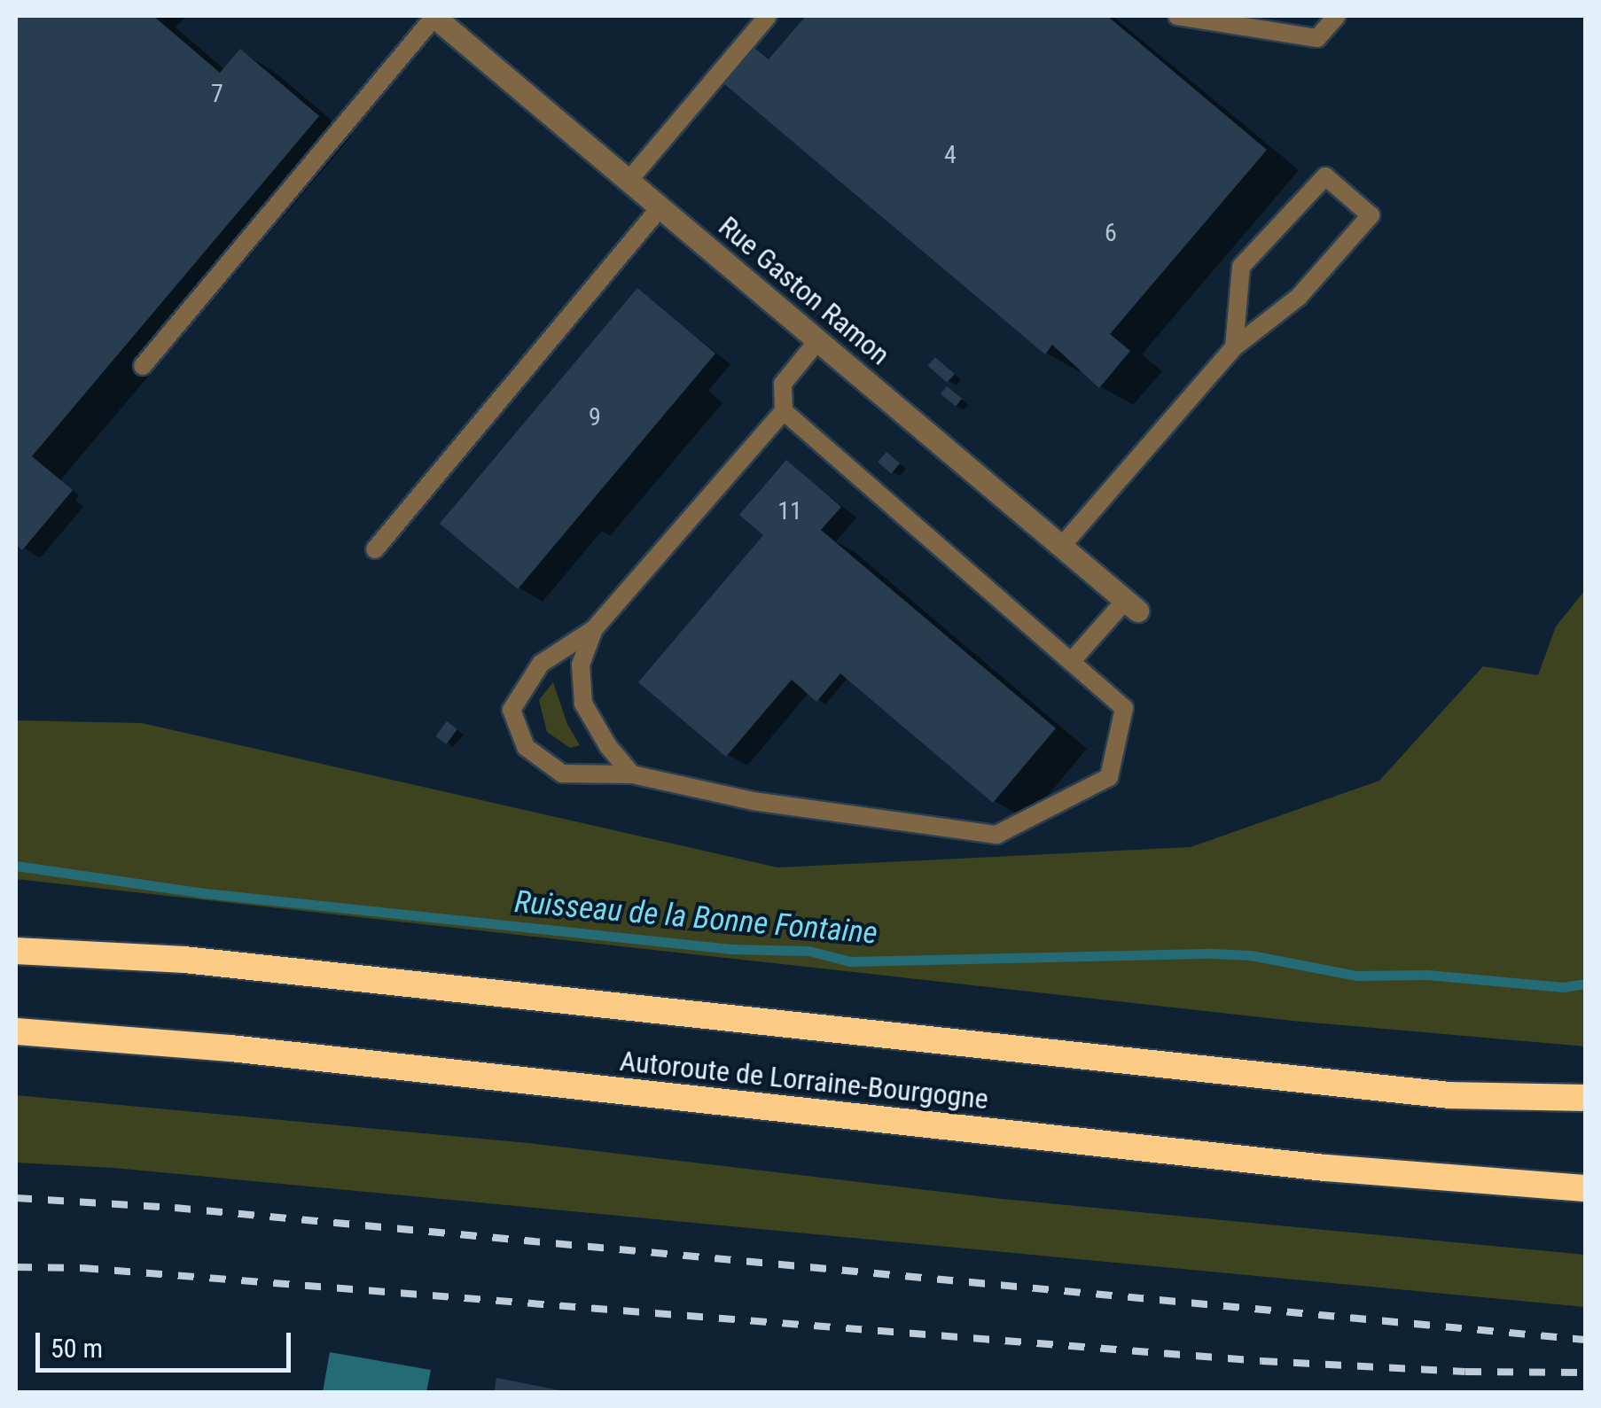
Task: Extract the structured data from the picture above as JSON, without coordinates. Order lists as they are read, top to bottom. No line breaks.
{"streets":{"highway":["Autoroute de Lorraine-Bourgogne"],"street":["Rue Gaston Ramon"]},"water":["Ruisseau de la Bonne Fontaine"],"house_numbers":["7","4","6","9","11"],"scale_bar":"50 m"}
